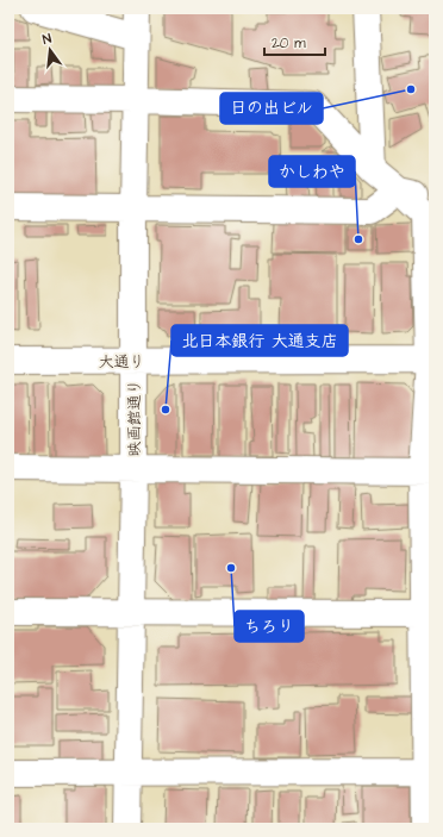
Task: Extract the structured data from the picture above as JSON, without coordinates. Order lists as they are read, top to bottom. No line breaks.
{"streets":{"street":["大通り","映画館通り"]},"crossings":[["大通り","映画館通り"]],"places":["日の出ビル","かしわや","北日本銀行 大通支店","ちろり"],"scale_bar":"20 m","north":"top"}
